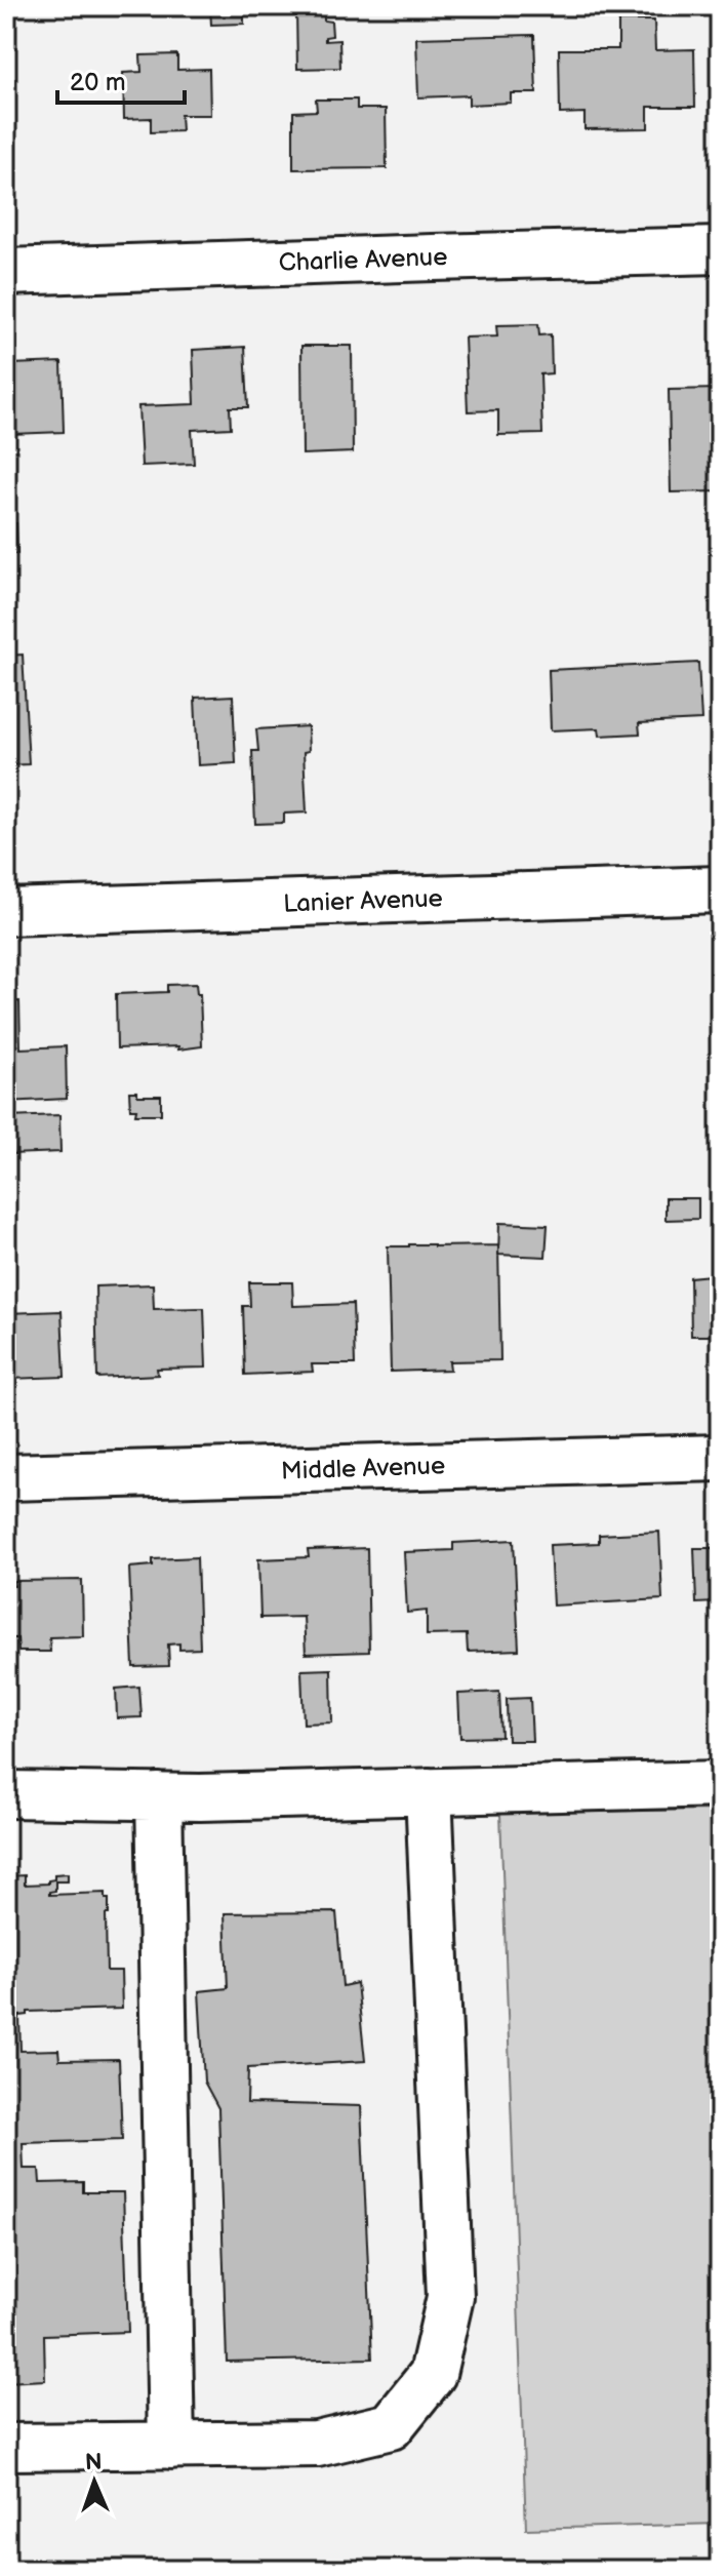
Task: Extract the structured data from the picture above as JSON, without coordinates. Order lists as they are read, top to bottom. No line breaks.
{"streets":{"street":["Charlie Avenue","Lanier Avenue","Middle Avenue"]},"scale_bar":"20 m","north":"top"}
